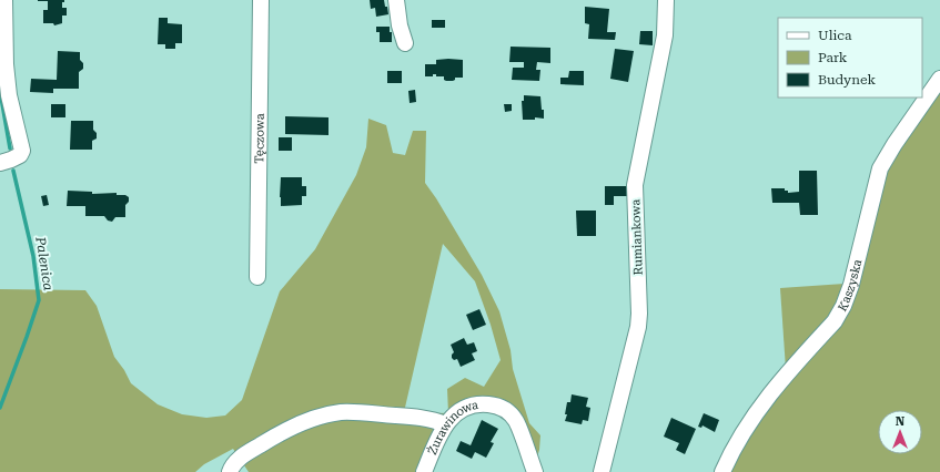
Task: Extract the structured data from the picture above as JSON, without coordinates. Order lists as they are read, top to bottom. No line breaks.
{"streets":{"street":["Tęczowa","Rumiankowa","Kaszyska","Żurawinowa"]},"water":["Palenica"],"legend":["Ulica","Park","Budynek"],"north":"top"}
